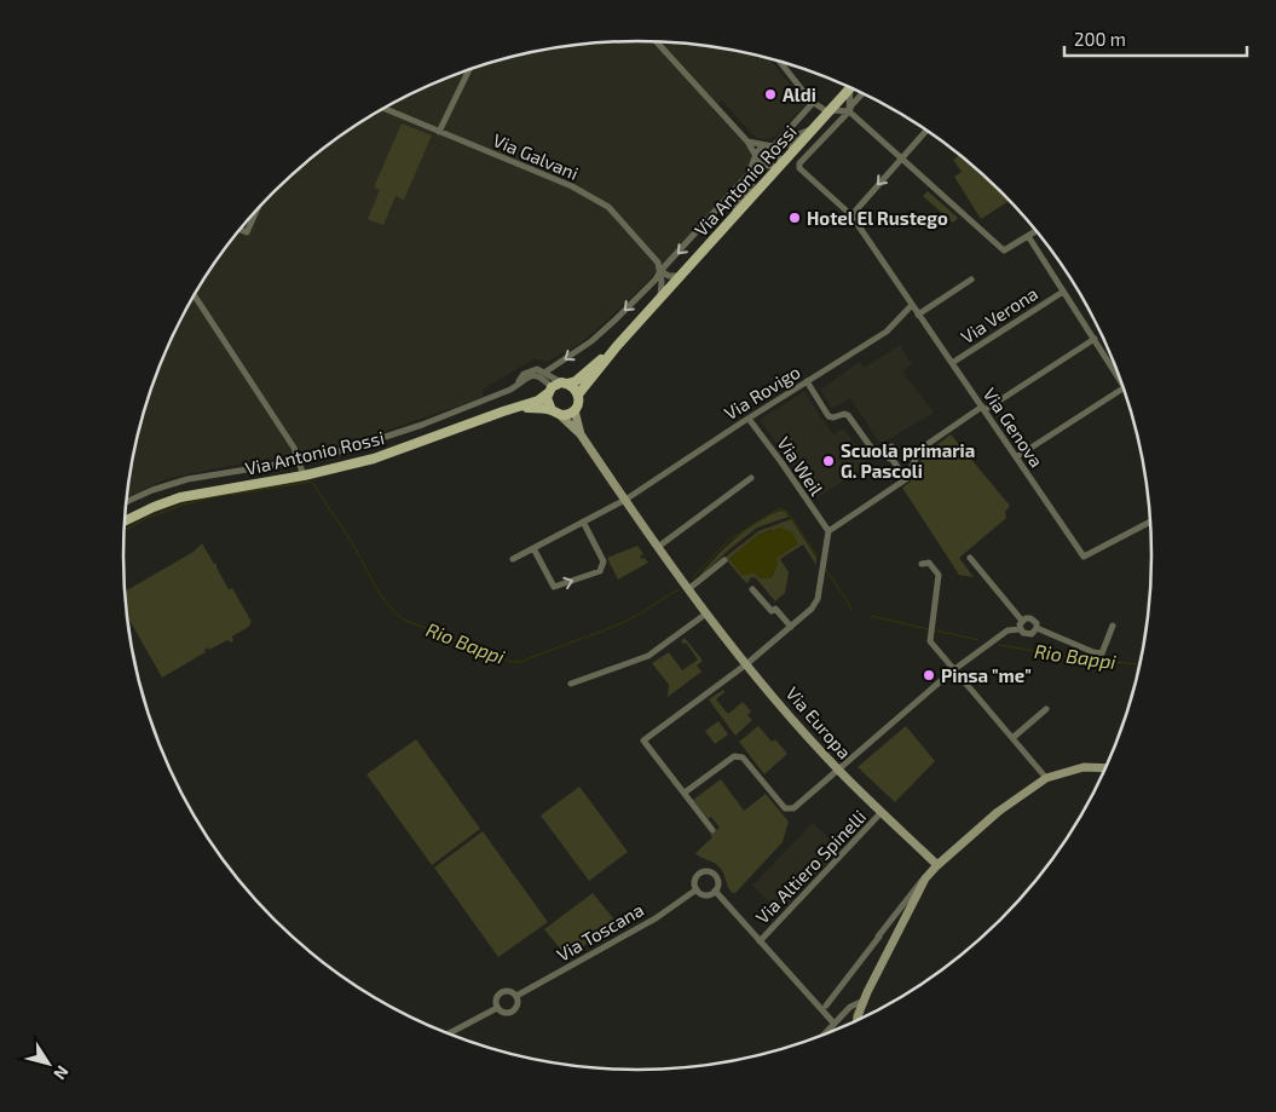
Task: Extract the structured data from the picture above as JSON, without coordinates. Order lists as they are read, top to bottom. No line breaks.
{"streets":{"main road":["Via Antonio Rossi"],"street":["Via Galvani","Via Verona","Via Rovigo","Via Genova","Via Weil","Via Europa","Via Altiero Spinelli","Via Toscana"]},"crossings":[["Via Galvani","Via Antonio Rossi"],["Via Antonio Rossi","Via Genova"],["Via Antonio Rossi","Via Europa"],["Via Verona","Via Genova"],["Via Rovigo","Via Genova"],["Via Rovigo","Via Weil"],["Via Rovigo","Via Europa"],["Via Europa","Via Altiero Spinelli"]],"water":["Rio Bappi"],"places":["Aldi","Hotel El Rustego","Scuola primaria G. Pascoli","Pinsa \"me\""],"scale_bar":"200 m","north":"bottom right"}
